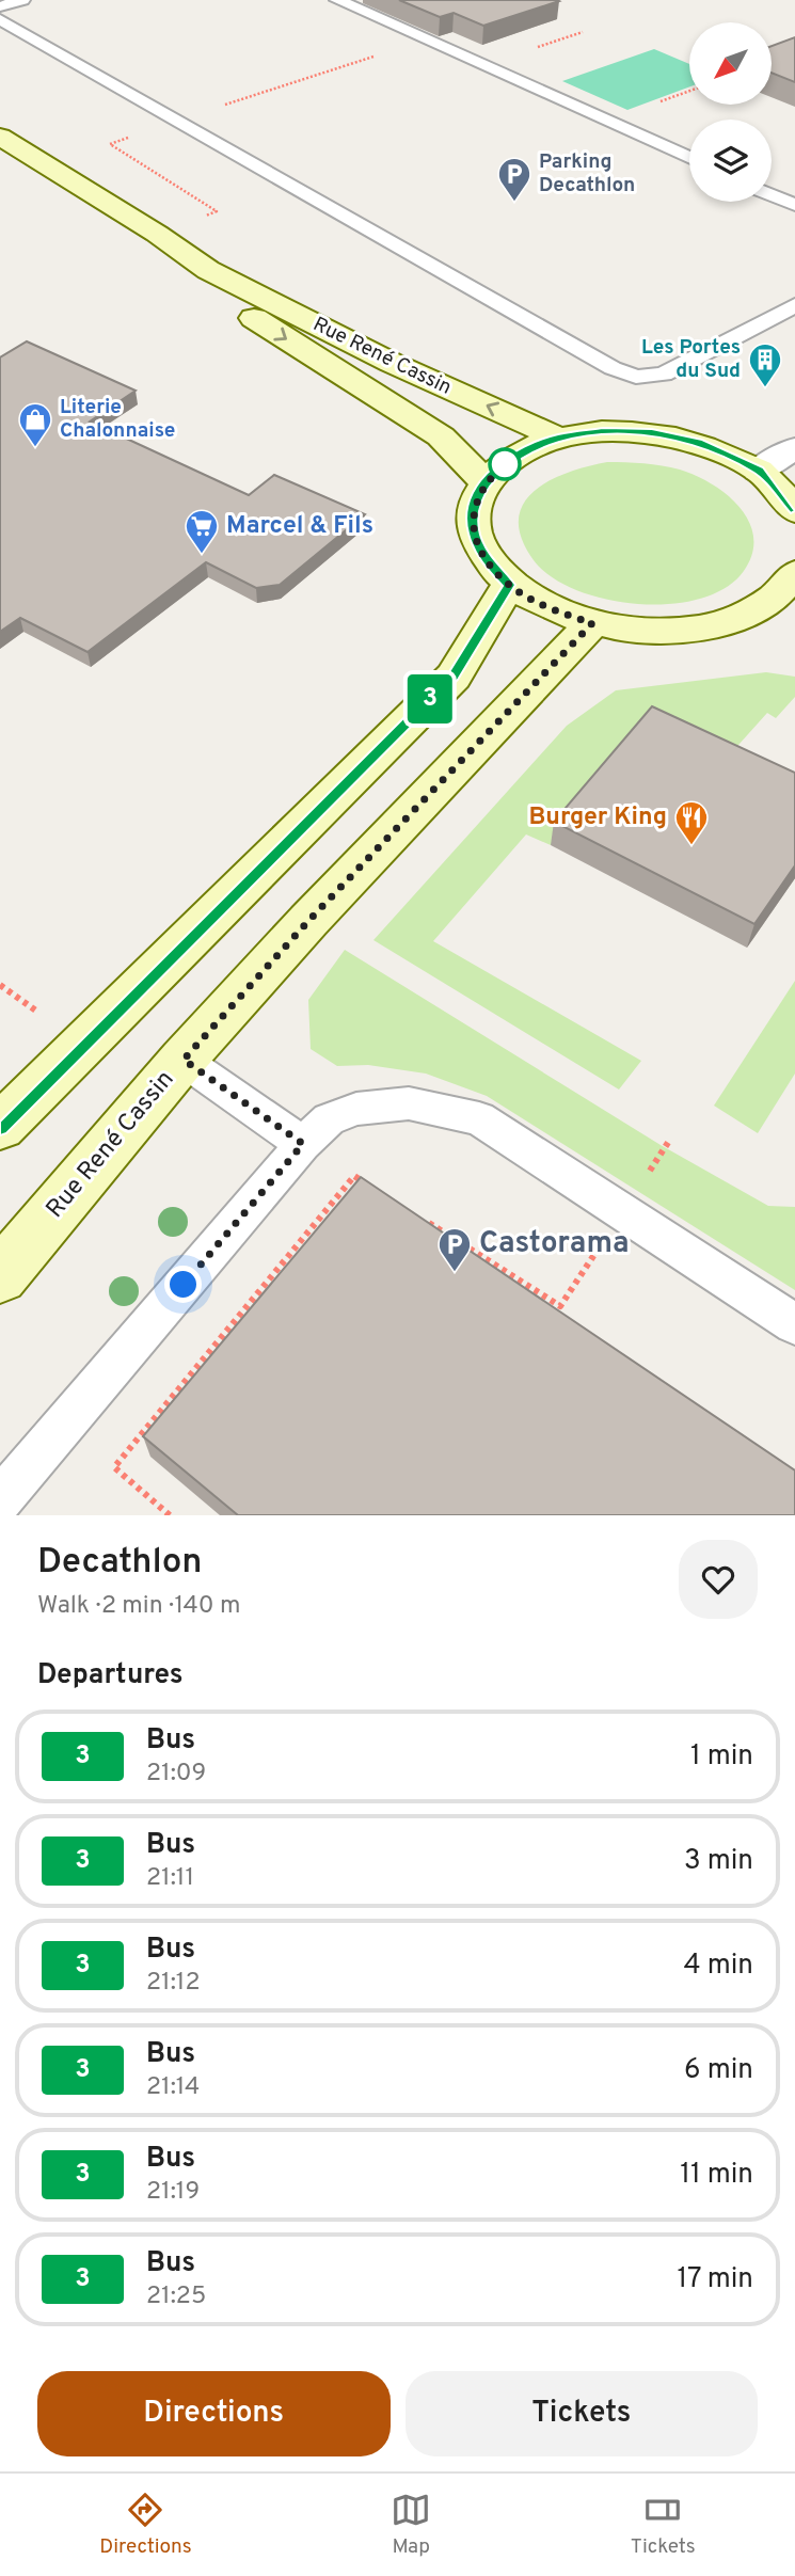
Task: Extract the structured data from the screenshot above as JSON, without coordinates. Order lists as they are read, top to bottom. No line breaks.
{"streets":{"main road":["Rue René Cassin"]},"places":{"parking":["Parking Decathlon","Castorama"],"building":["Les Portes du Sud"],"shop":["Literie Chalonnaise"],"supermarket":["Marcel & Fils"],"restaurant":["Burger King"]},"lines":["bus line 3"],"north":"bottom left","page":{"on_map":"3","heading":[["Decathlon","Walk · 2 min · 140 m"],"Departures"],"list":[{"mark":"3","name":"Bus","note":"21:09","value":"1 min"},{"mark":"3","name":"Bus","note":"21:11","value":"3 min"},{"mark":"3","name":"Bus","note":"21:12","value":"4 min"},{"mark":"3","name":"Bus","note":"21:14","value":"6 min"},{"mark":"3","name":"Bus","note":"21:19","value":"11 min"},{"mark":"3","name":"Bus","note":"21:25","value":"17 min"}],"buttons":["Directions","Tickets"],"tabs":["Directions","Map","Tickets"]}}
